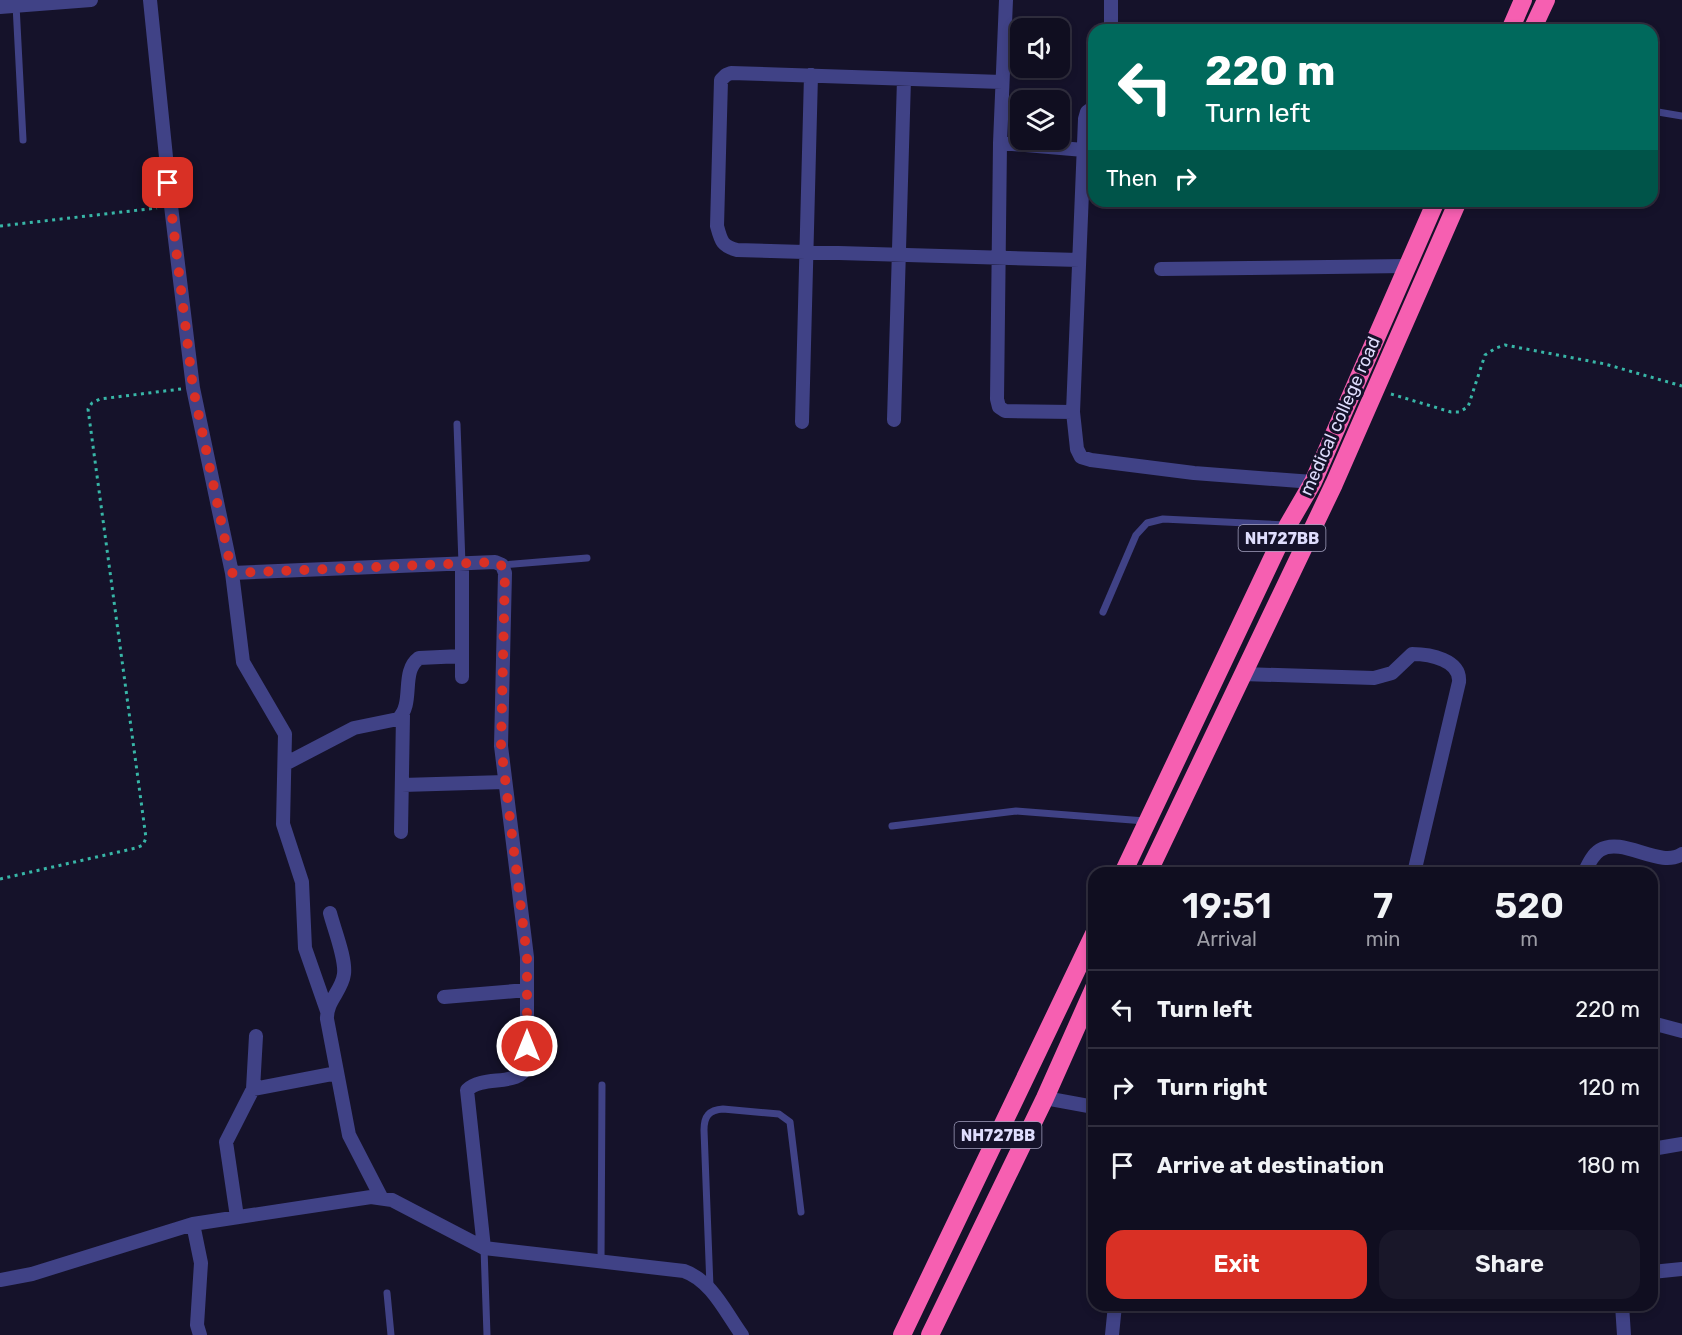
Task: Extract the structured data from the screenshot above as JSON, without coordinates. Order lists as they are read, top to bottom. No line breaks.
{"streets":{"highway":["medical college road","NH727BB"]},"page":{"turn":["220 m","Turn left"],"then":"Then","eta":["19:51","Arrival","7","min","520","m"],"list":[{"name":"Turn left","value":"220 m"},{"name":"Turn right","value":"120 m"},{"name":"Arrive at destination","value":"180 m"}],"buttons":["Exit","Share"]}}
